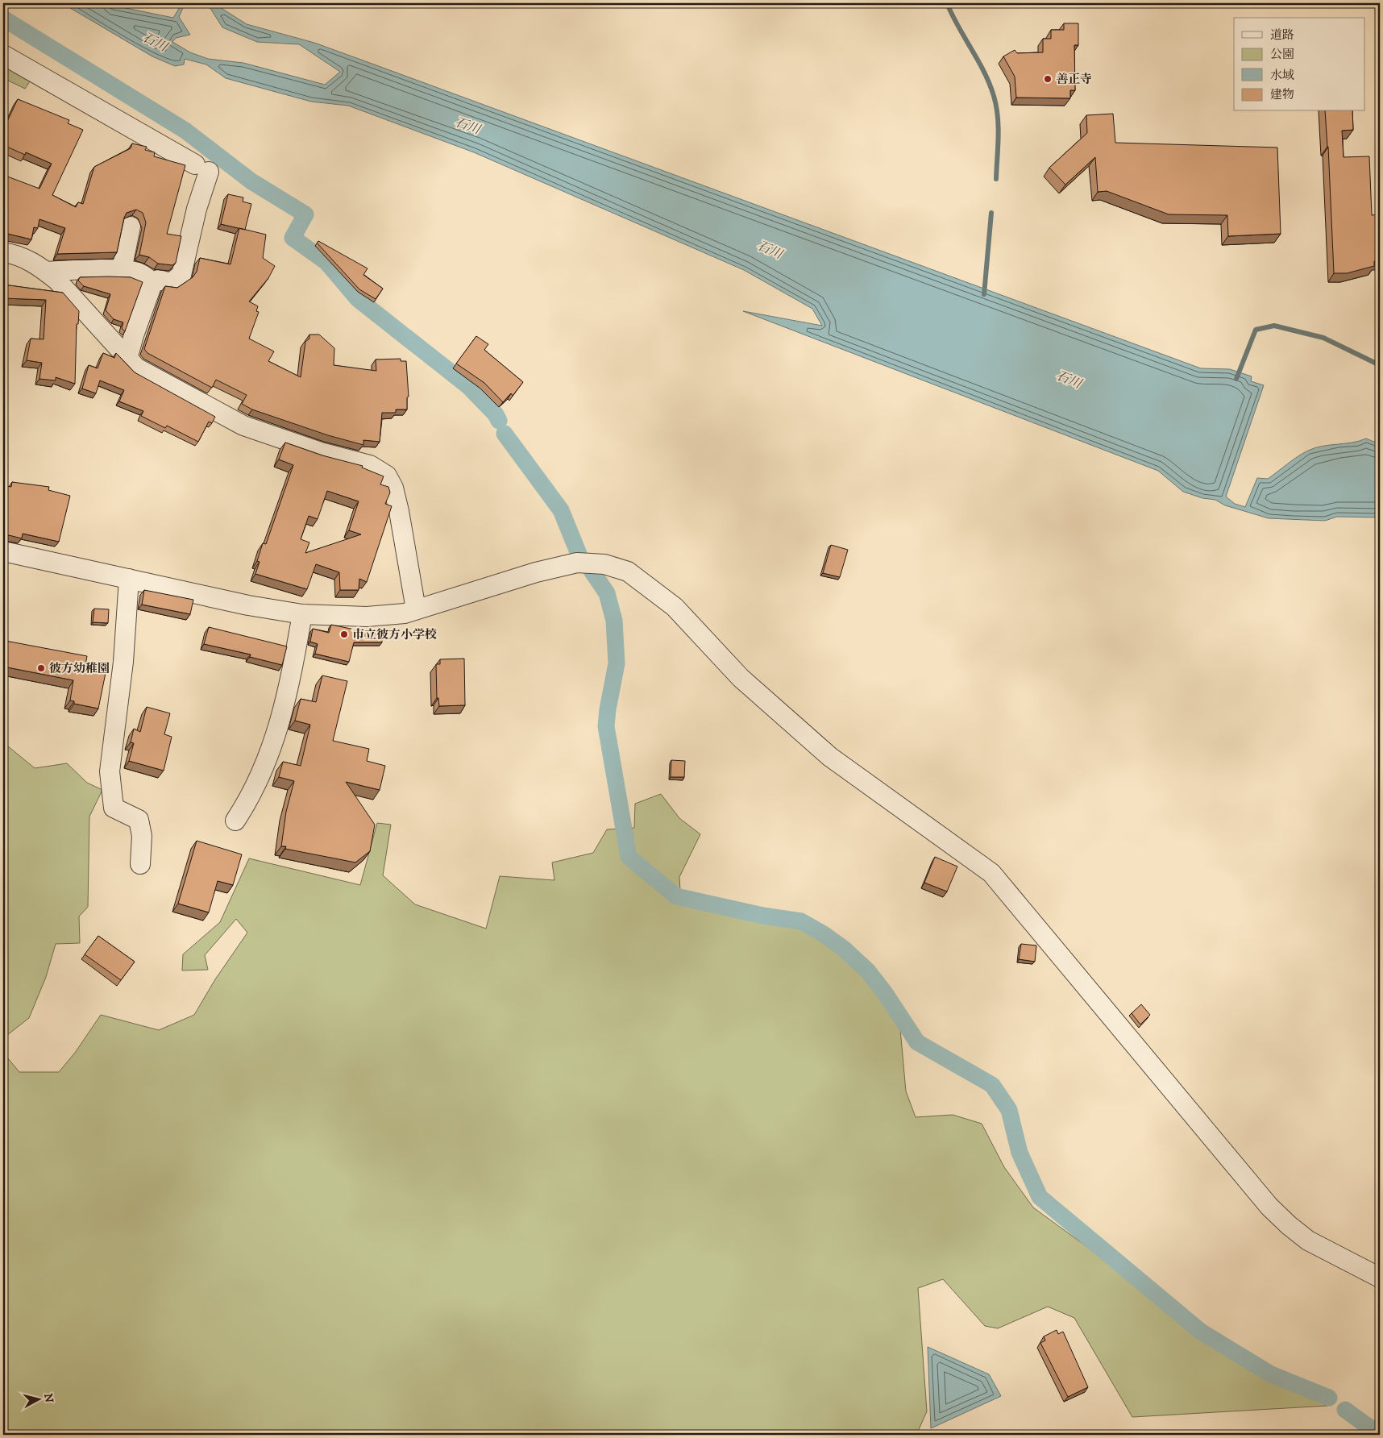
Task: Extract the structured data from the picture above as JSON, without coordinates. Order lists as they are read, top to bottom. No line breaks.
{"water":["石川"],"places":["善正寺","市立彼方小学校","彼方幼稚園"],"legend":["道路","公園","水域","建物"],"north":"right"}
